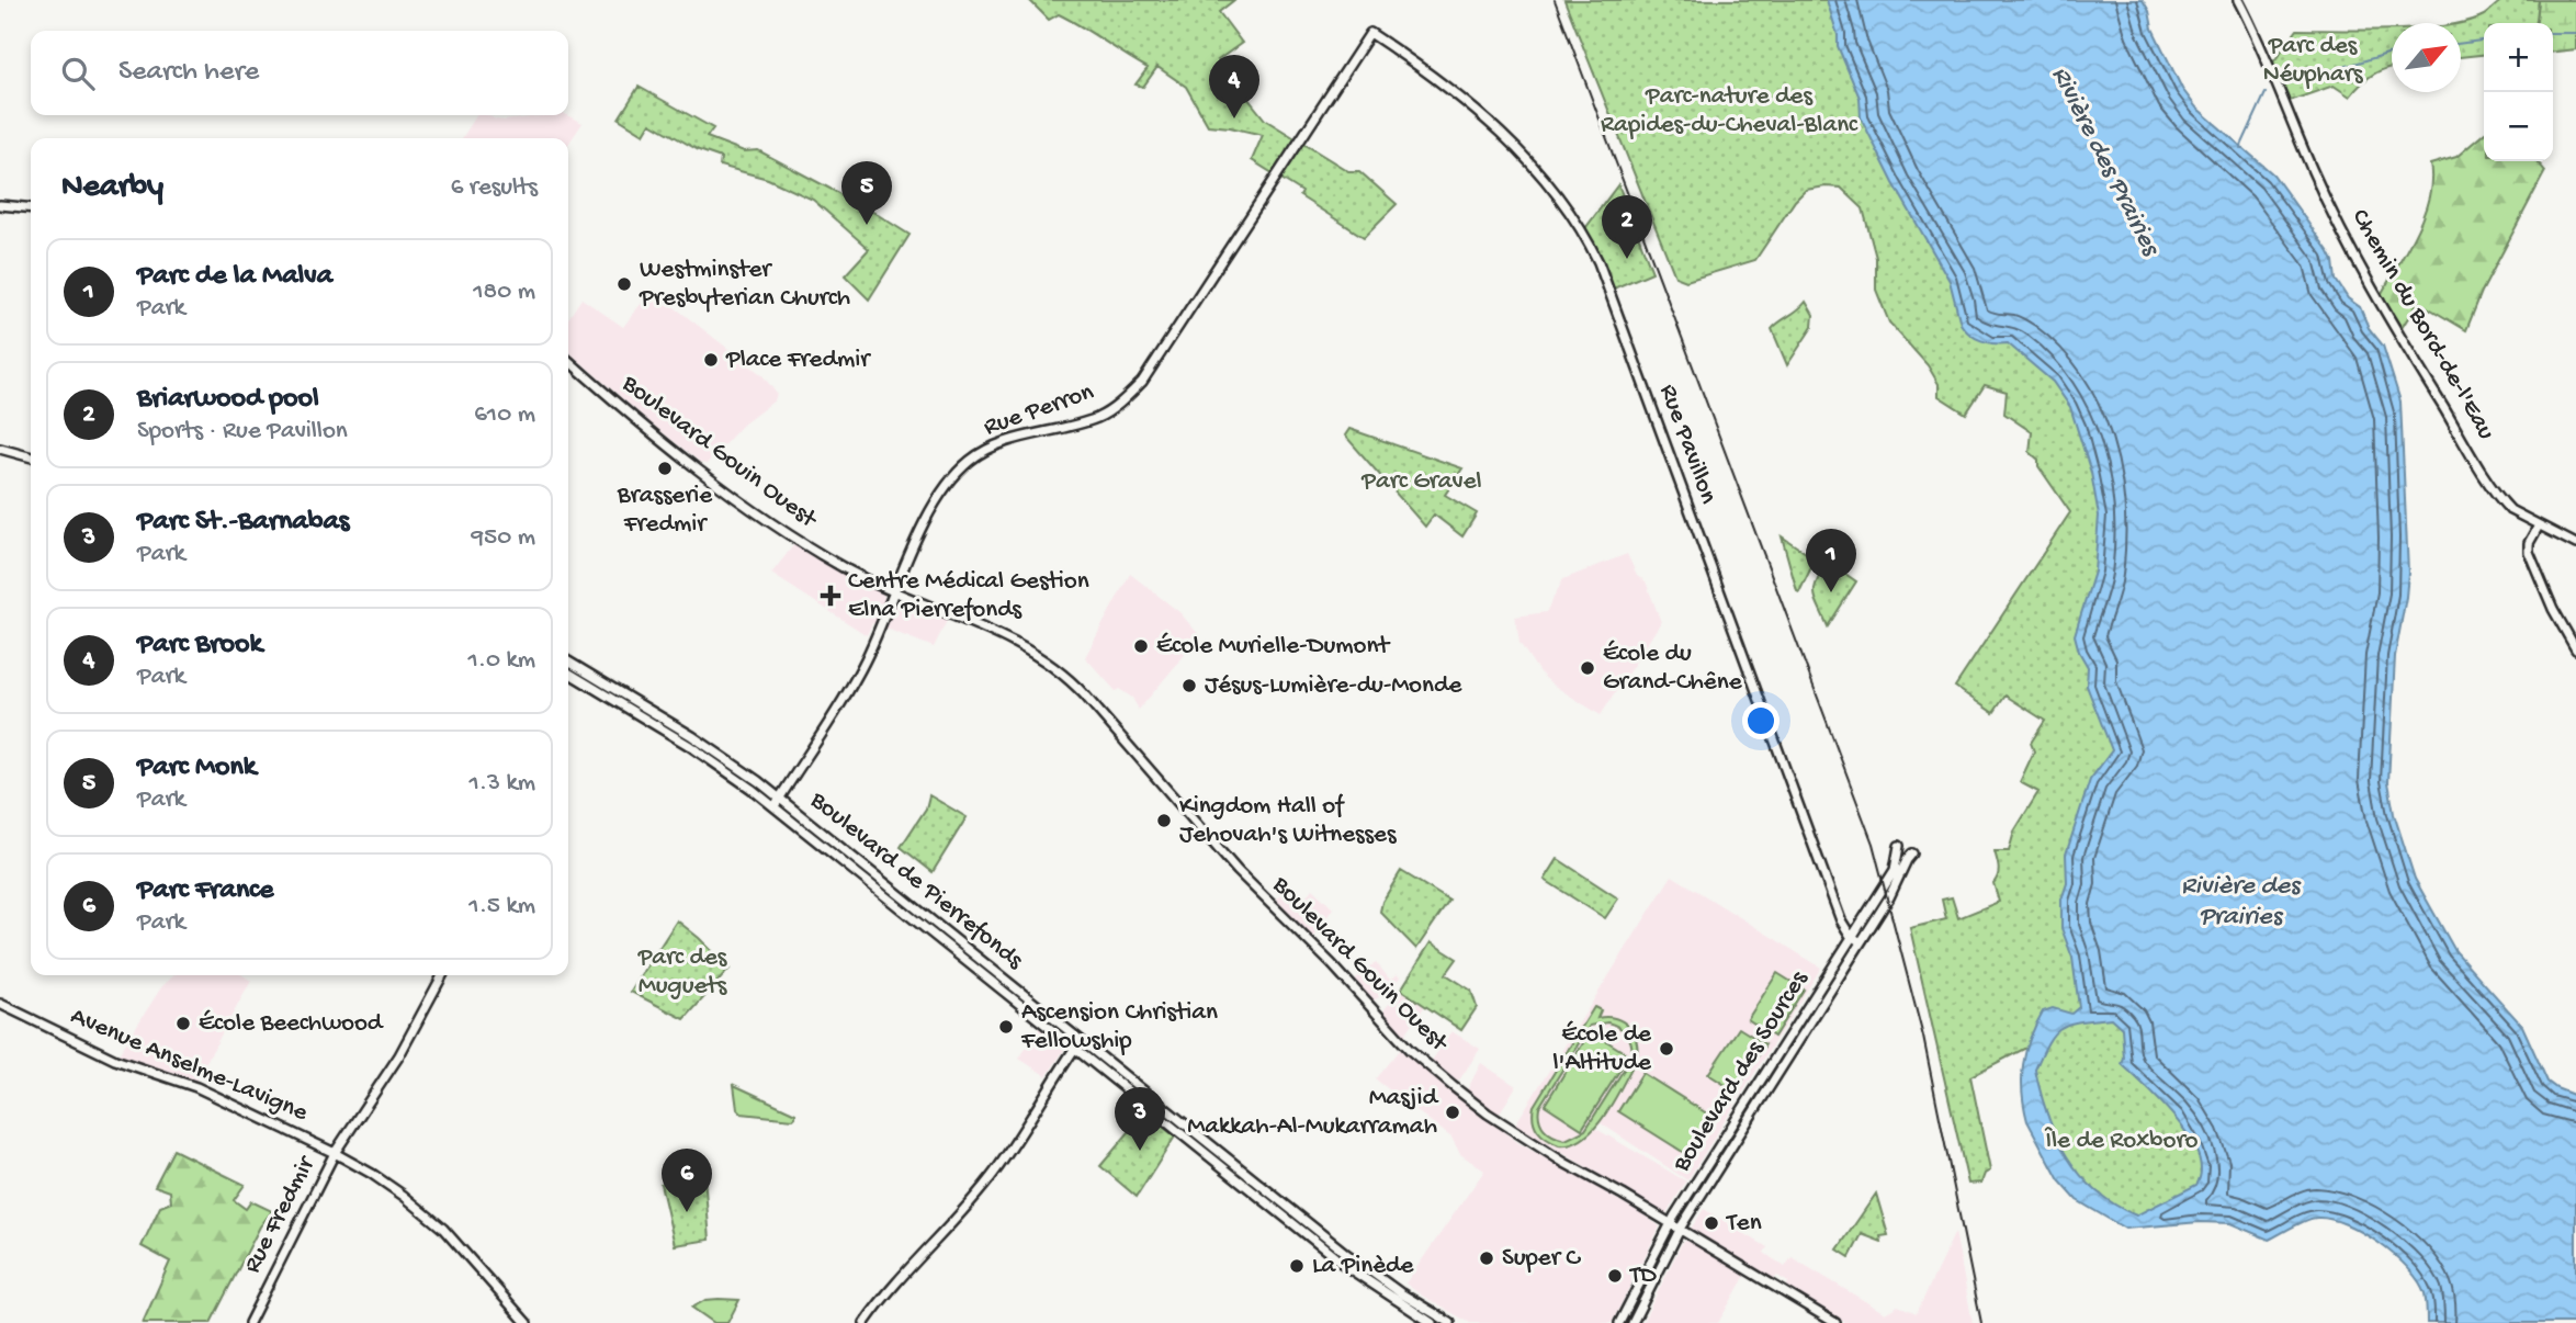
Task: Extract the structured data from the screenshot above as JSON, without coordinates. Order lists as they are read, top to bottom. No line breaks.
{"streets":{"street":["Chemin du Bord-de-l'Eau","Rue Perron","Rue Pavillon","Boulevard Gouin Ouest","Boulevard de Pierrefonds","Avenue Anselme-Lavigne","Boulevard des Sources","Rue Fredmir"]},"crossings":[["Rue Perron","Rue Pavillon"],["Rue Perron","Boulevard Gouin Ouest"],["Rue Perron","Boulevard de Pierrefonds"],["Rue Pavillon","Boulevard des Sources"],["Boulevard Gouin Ouest","Boulevard des Sources"],["Avenue Anselme-Lavigne","Rue Fredmir"]],"water":["Rivière des Prairies"],"parks":["Parc des Néuphars","Parc-nature des Rapides-du-Cheval-Blanc","Parc Gravel","Parc des Muguets","Île de Roxboro"],"places":{"other":["Westminster Presbyterian Church","Place Fredmir","Brasserie Fredmir","École Murielle-Dumont","École du Grand-Chêne","Jésus-Lumière-du-Monde","Kingdom Hall of Jehovah's Witnesses","École Beechwood","Ascension Christian Fellowship","École de l'Altitude","Masjid Makkah-Al-Mukarramah","Ten","Super C","La Pinède","TD"],"health":["Centre Médical Gestion Elna Pierrefonds"]},"north":"top right","page":{"map_buttons":["+","−"],"search":"Search here","pins":["4","5","2","1","3","6"],"heading":["Nearby","6 results"],"list":[{"mark":"1","name":"Parc de la Malva","note":"Park","value":"180 m"},{"mark":"2","name":"Briarwood pool","note":"Sports · Rue Pavillon","value":"610 m"},{"mark":"3","name":"Parc St.-Barnabas","note":"Park","value":"950 m"},{"mark":"4","name":"Parc Brook","note":"Park","value":"1.0 km"},{"mark":"5","name":"Parc Monk","note":"Park","value":"1.3 km"},{"mark":"6","name":"Parc France","note":"Park","value":"1.5 km"}]}}
